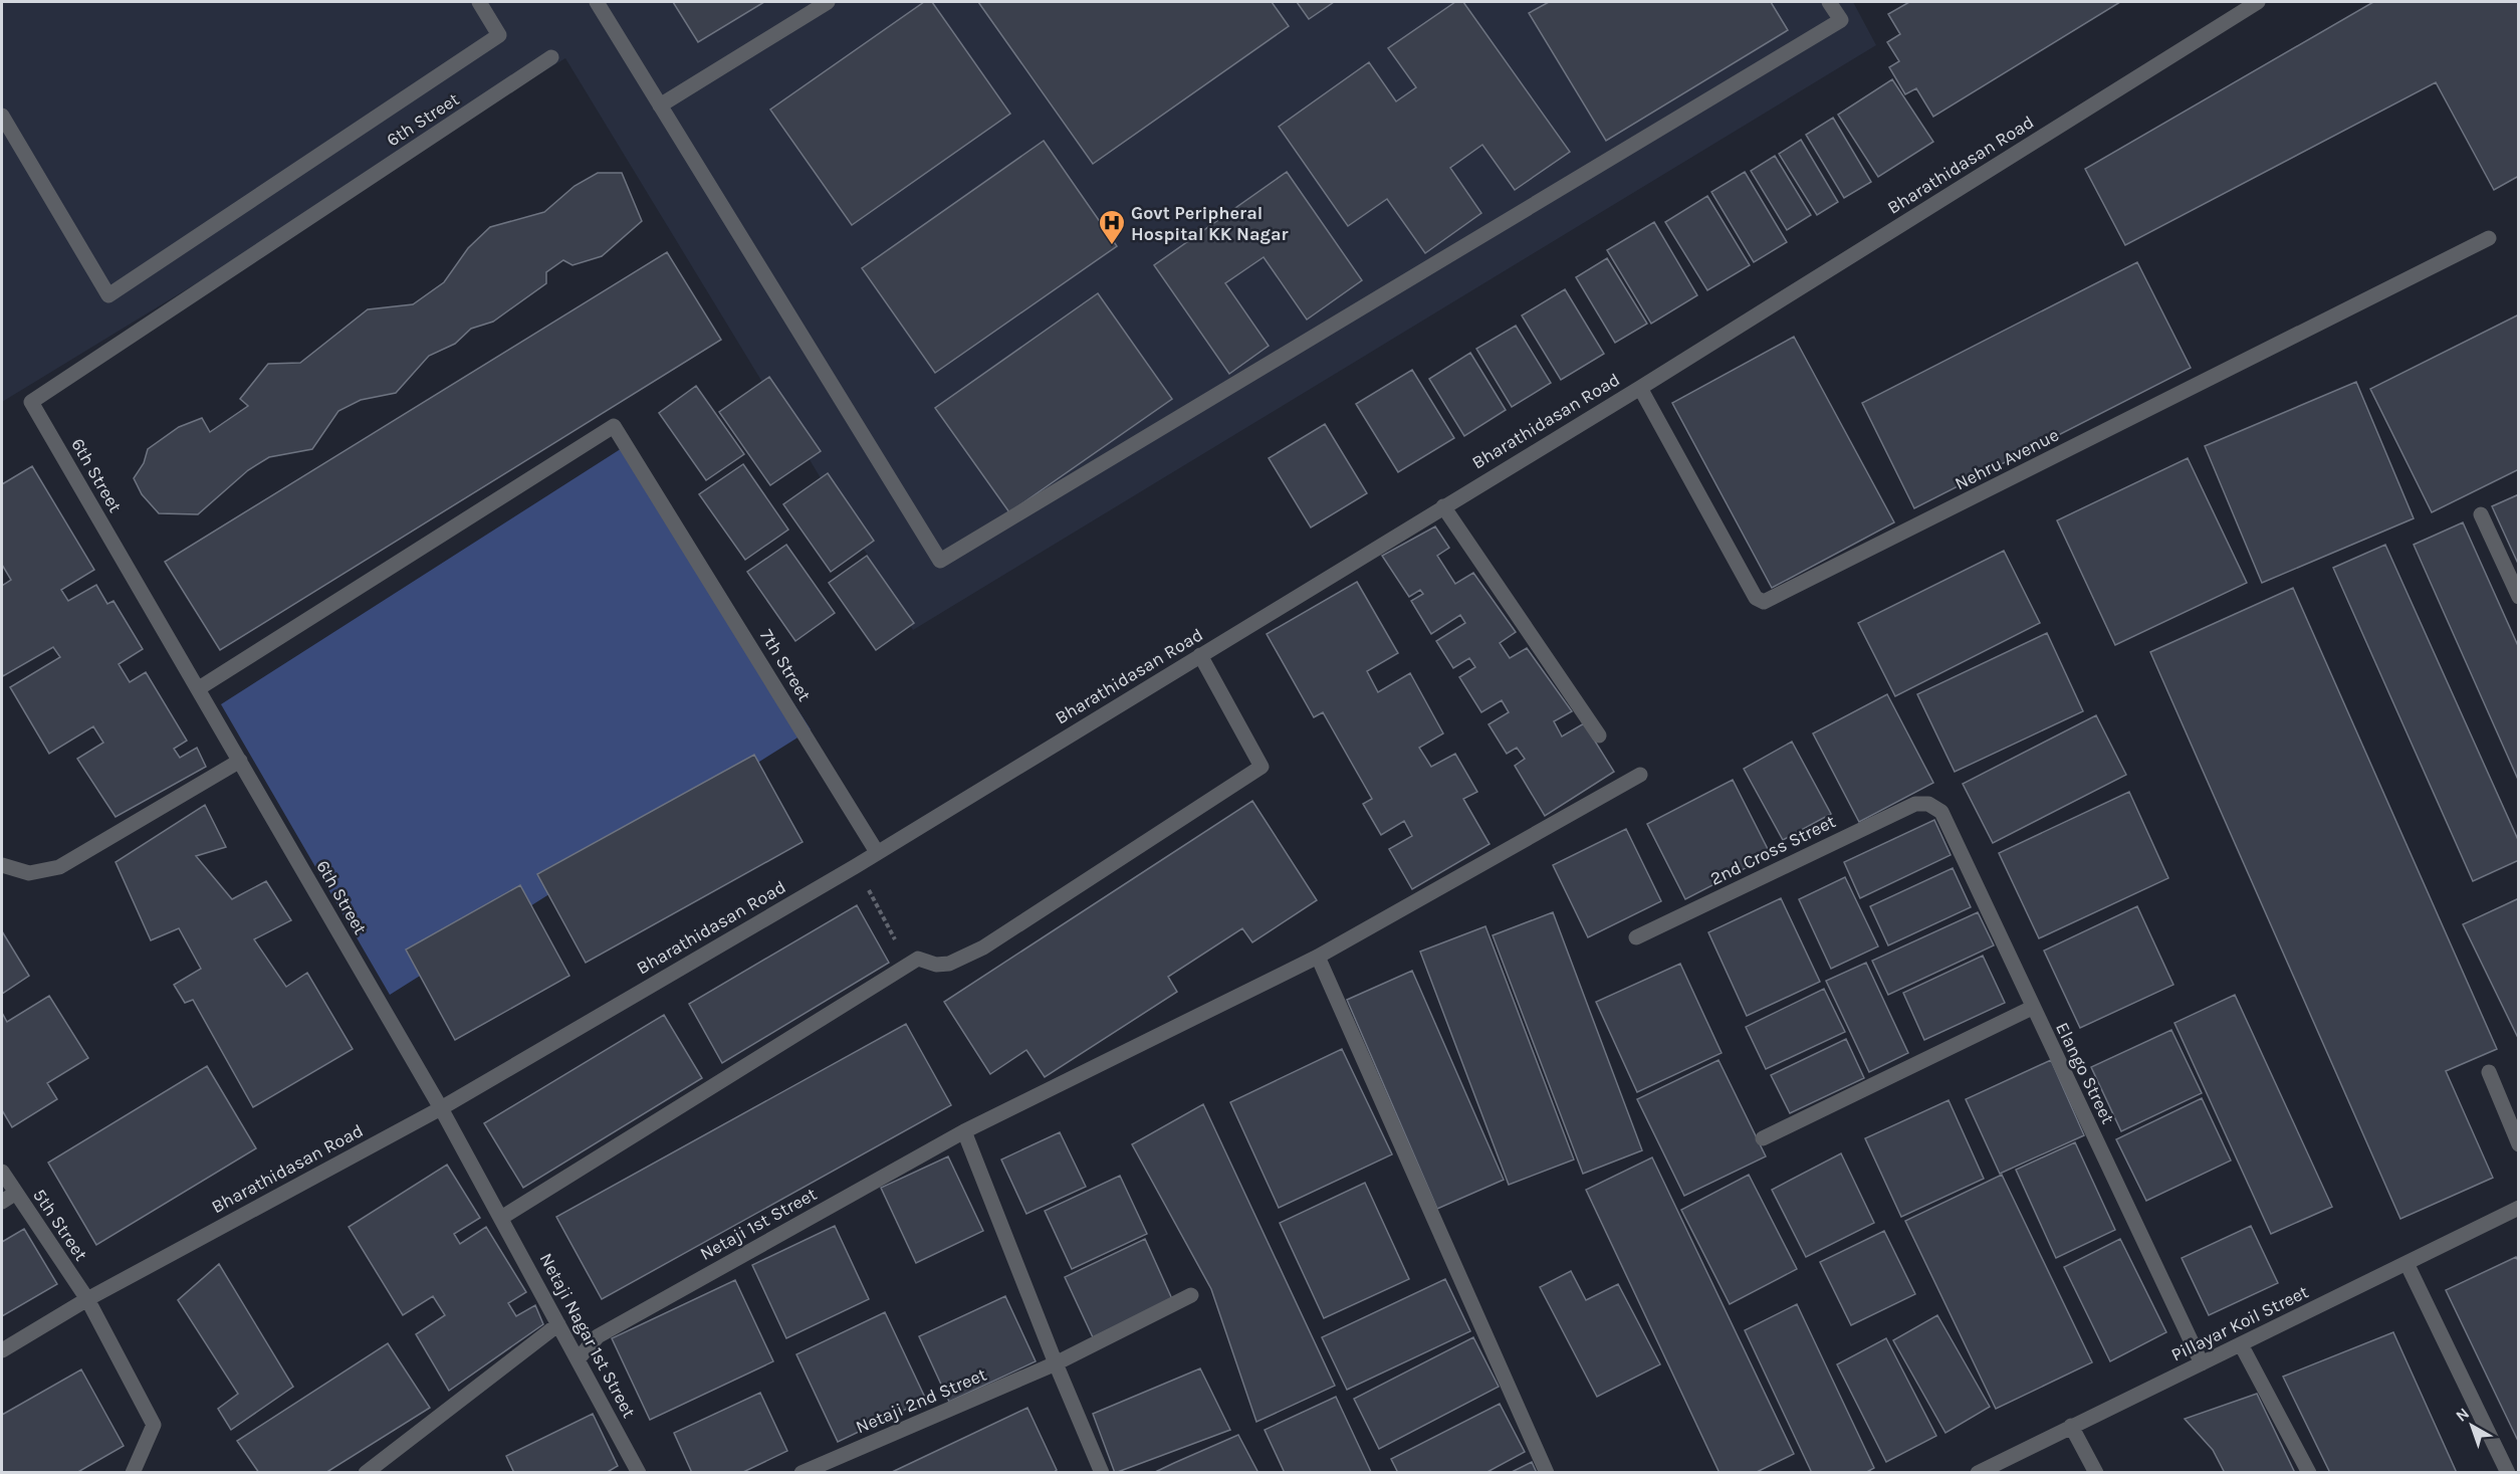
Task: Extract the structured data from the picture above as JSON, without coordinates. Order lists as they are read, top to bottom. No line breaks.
{"streets":{"street":["6th Street","Bharathidasan Road","Nehru Avenue","7th Street","2nd Cross Street","Elango Street","Netaji 1st Street","5th Street","Pillayar Koil Street","Netaji Nagar 1st Street","Netaji 2nd Street"]},"crossings":[["6th Street","Bharathidasan Road"],["6th Street","7th Street"],["6th Street","Netaji Nagar 1st Street"],["Bharathidasan Road","Nehru Avenue"],["Bharathidasan Road","7th Street"],["Bharathidasan Road","5th Street"],["2nd Cross Street","Elango Street"],["Elango Street","Pillayar Koil Street"],["Netaji 1st Street","Netaji Nagar 1st Street"]],"places":{"hospital":["Govt Peripheral Hospital KK Nagar"]},"north":"top left"}
